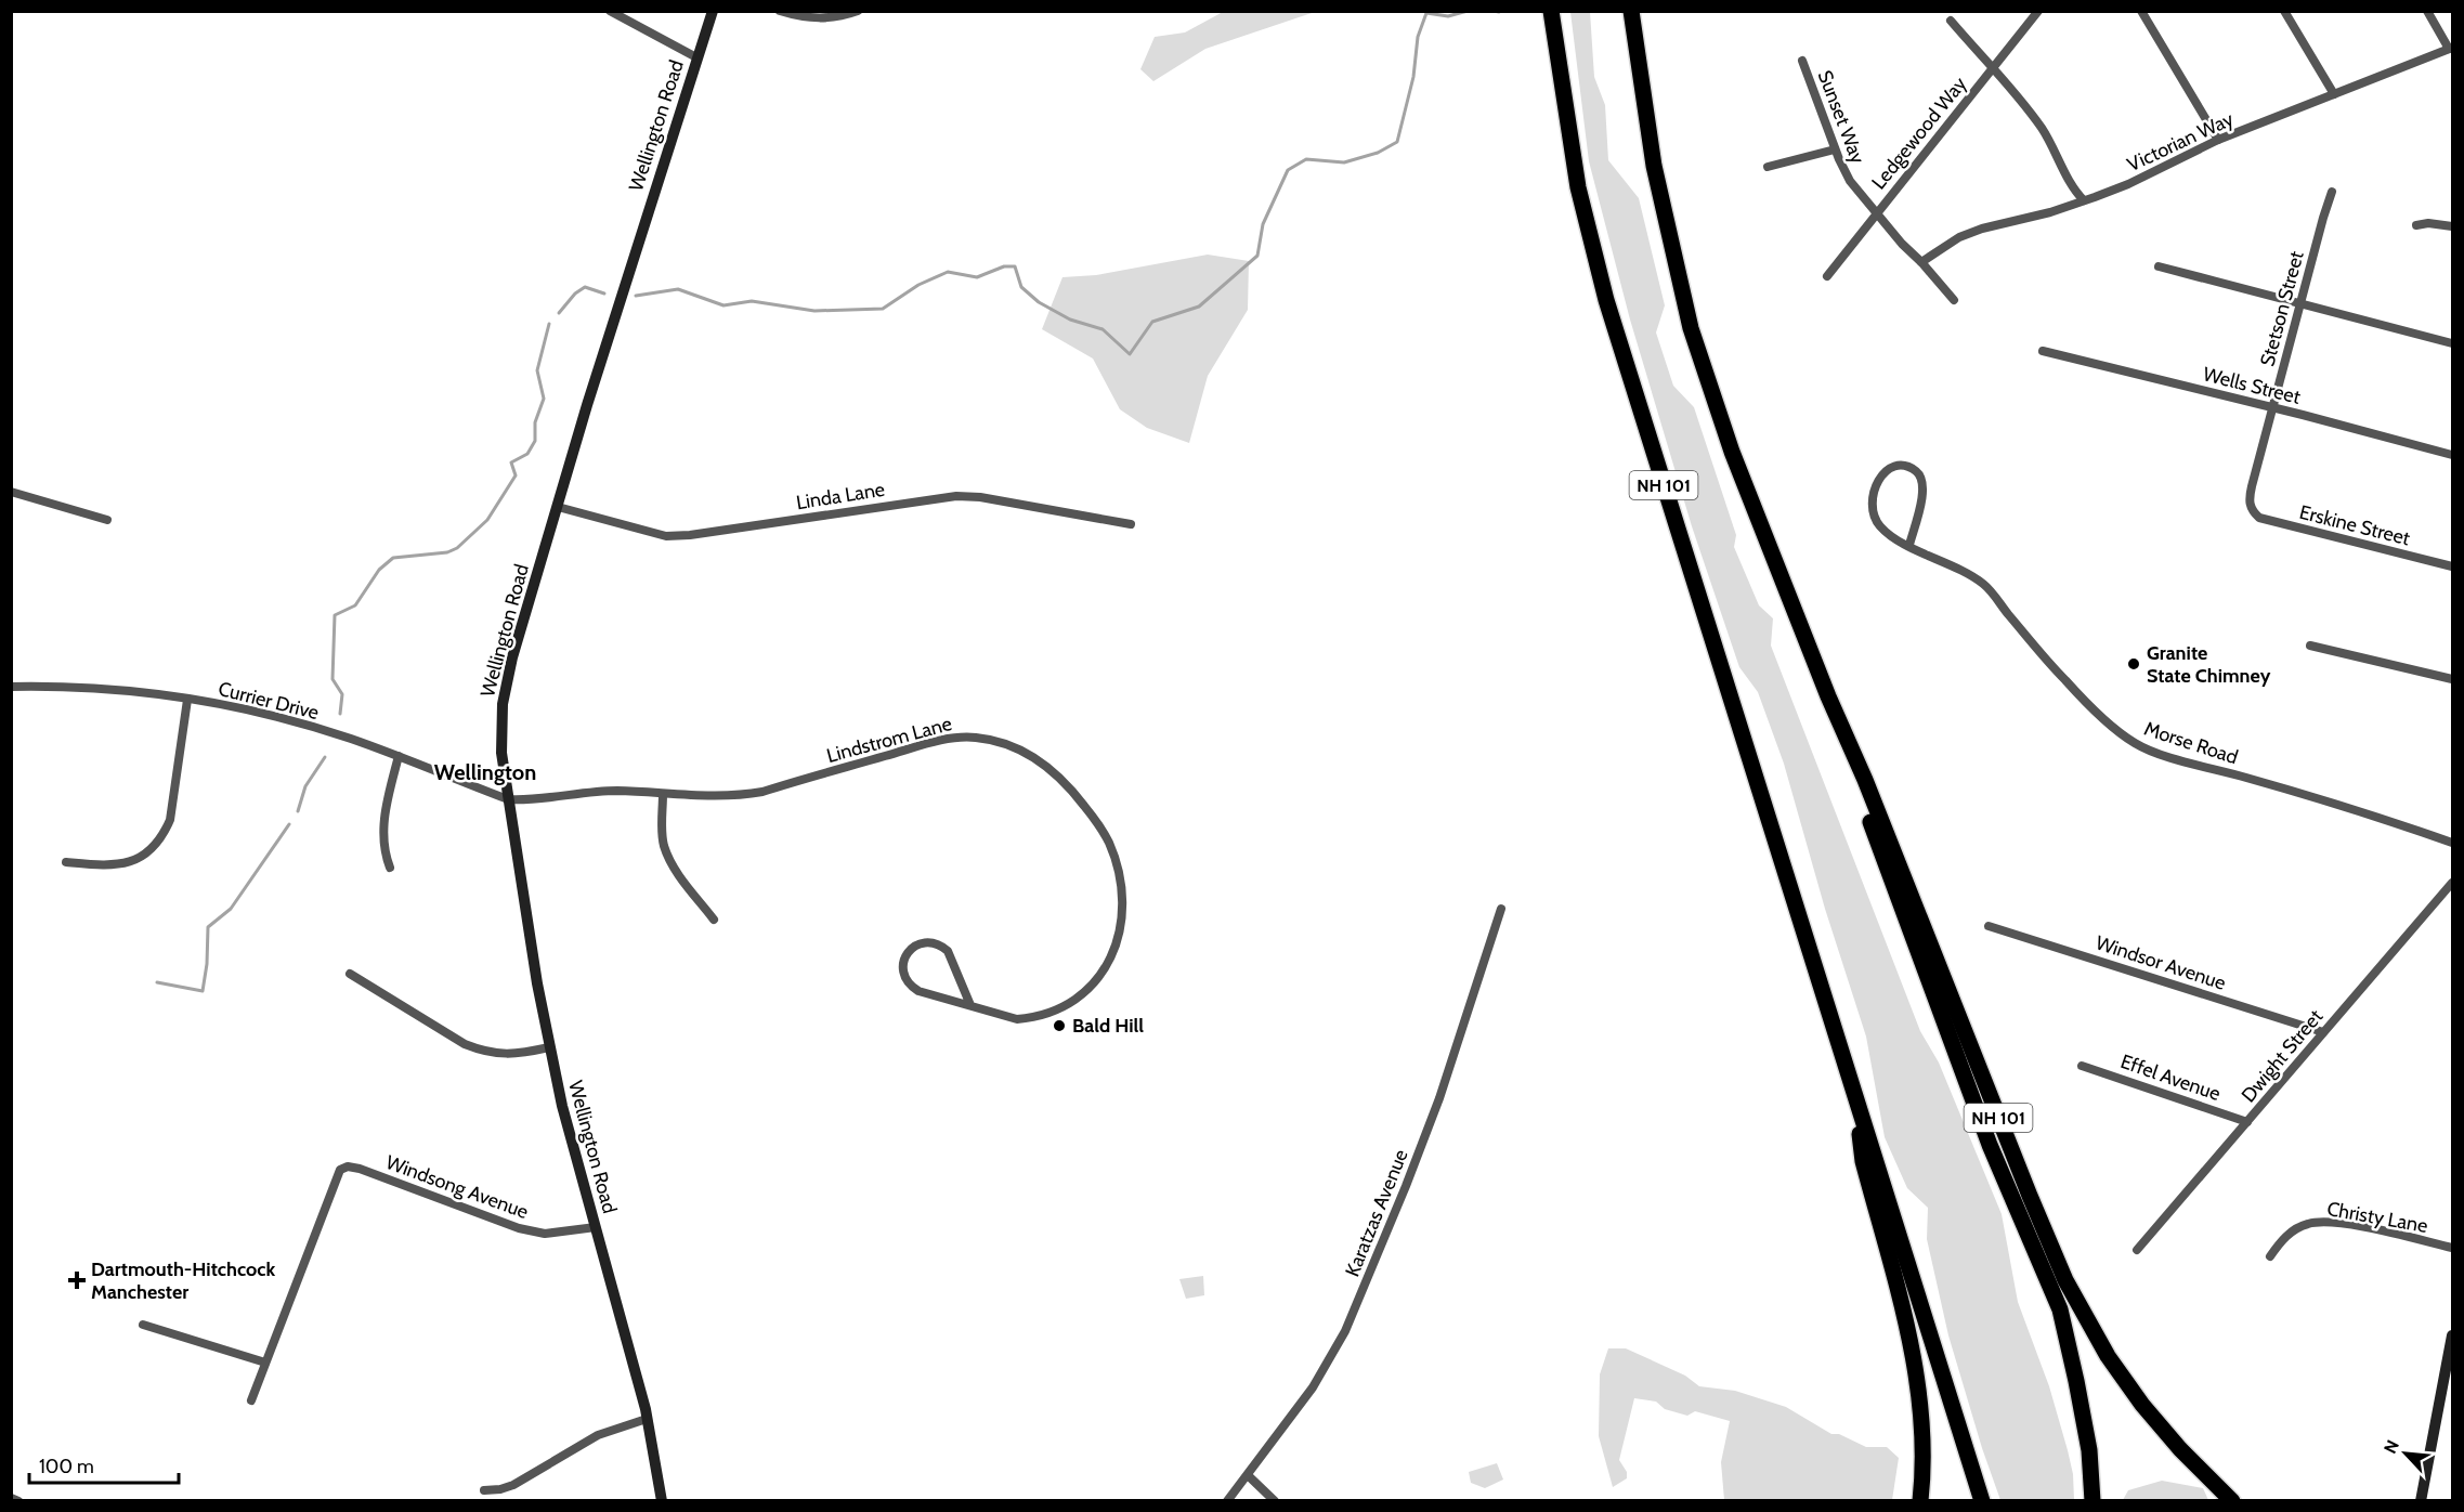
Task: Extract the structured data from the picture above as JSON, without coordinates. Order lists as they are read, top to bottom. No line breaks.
{"streets":{"highway":["NH 101"],"main road":["Wellington Road"],"street":["Sunset Way","Ledgewood Way","Victorian Way","Stetson Street","Wells Street","Linda Lane","Erskine Street","Currier Drive","Lindstrom Lane","Morse Road","Windsor Avenue","Dwight Street","Effel Avenue","Windsong Avenue","Karatzas Avenue","Christy Lane"]},"crossings":[["Sunset Way","Ledgewood Way"],["Sunset Way","Victorian Way"],["Wellington Road","Linda Lane"],["Wellington Road","Currier Drive"],["Wellington Road","Lindstrom Lane"],["Wellington Road","Windsong Avenue"],["Stetson Street","Wells Street"],["Stetson Street","Erskine Street"],["Currier Drive","Lindstrom Lane"],["Windsor Avenue","Dwight Street"],["Dwight Street","Effel Avenue"]],"districts":["Wellington"],"places":{"other":["Granite State Chimney","Bald Hill"],"health":["Dartmouth-Hitchcock Manchester"]},"scale_bar":"100 m","north":"top left"}
